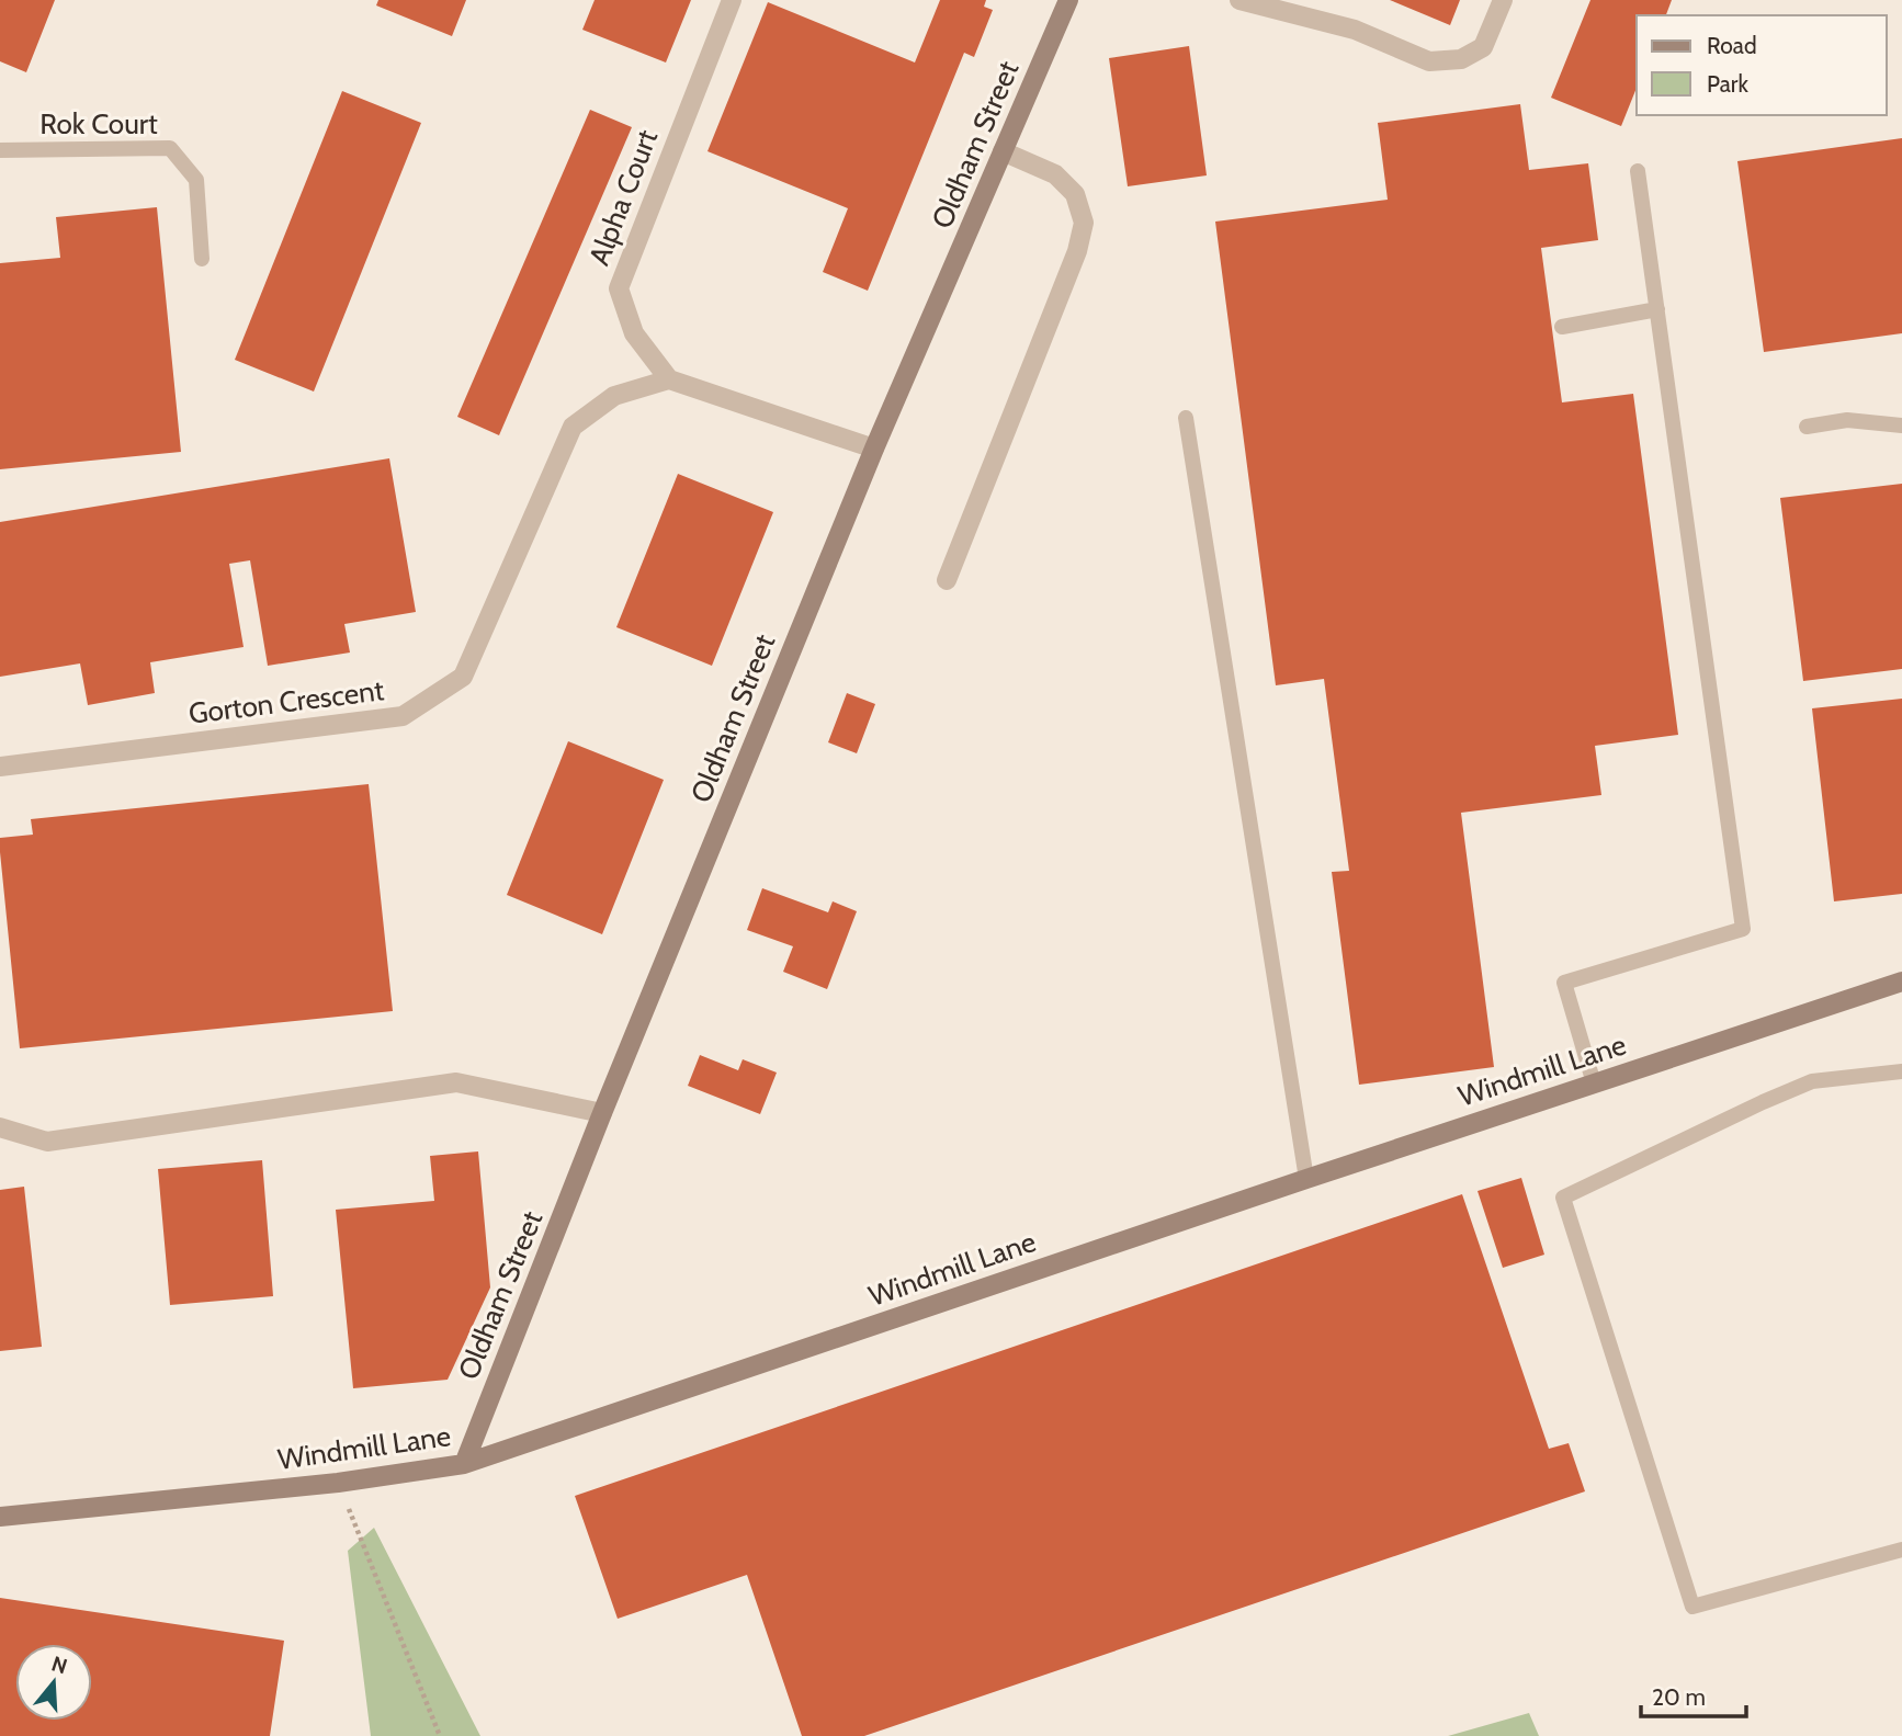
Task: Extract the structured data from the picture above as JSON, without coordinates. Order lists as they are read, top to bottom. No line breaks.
{"streets":{"street":["Oldham Street","Alpha Court","Gorton Crescent","Windmill Lane"],"lane":["Rok Court"]},"crossings":[["Oldham Street","Windmill Lane"],["Alpha Court","Gorton Crescent"]],"legend":["Road","Park"],"scale_bar":"20 m","north":"top"}
